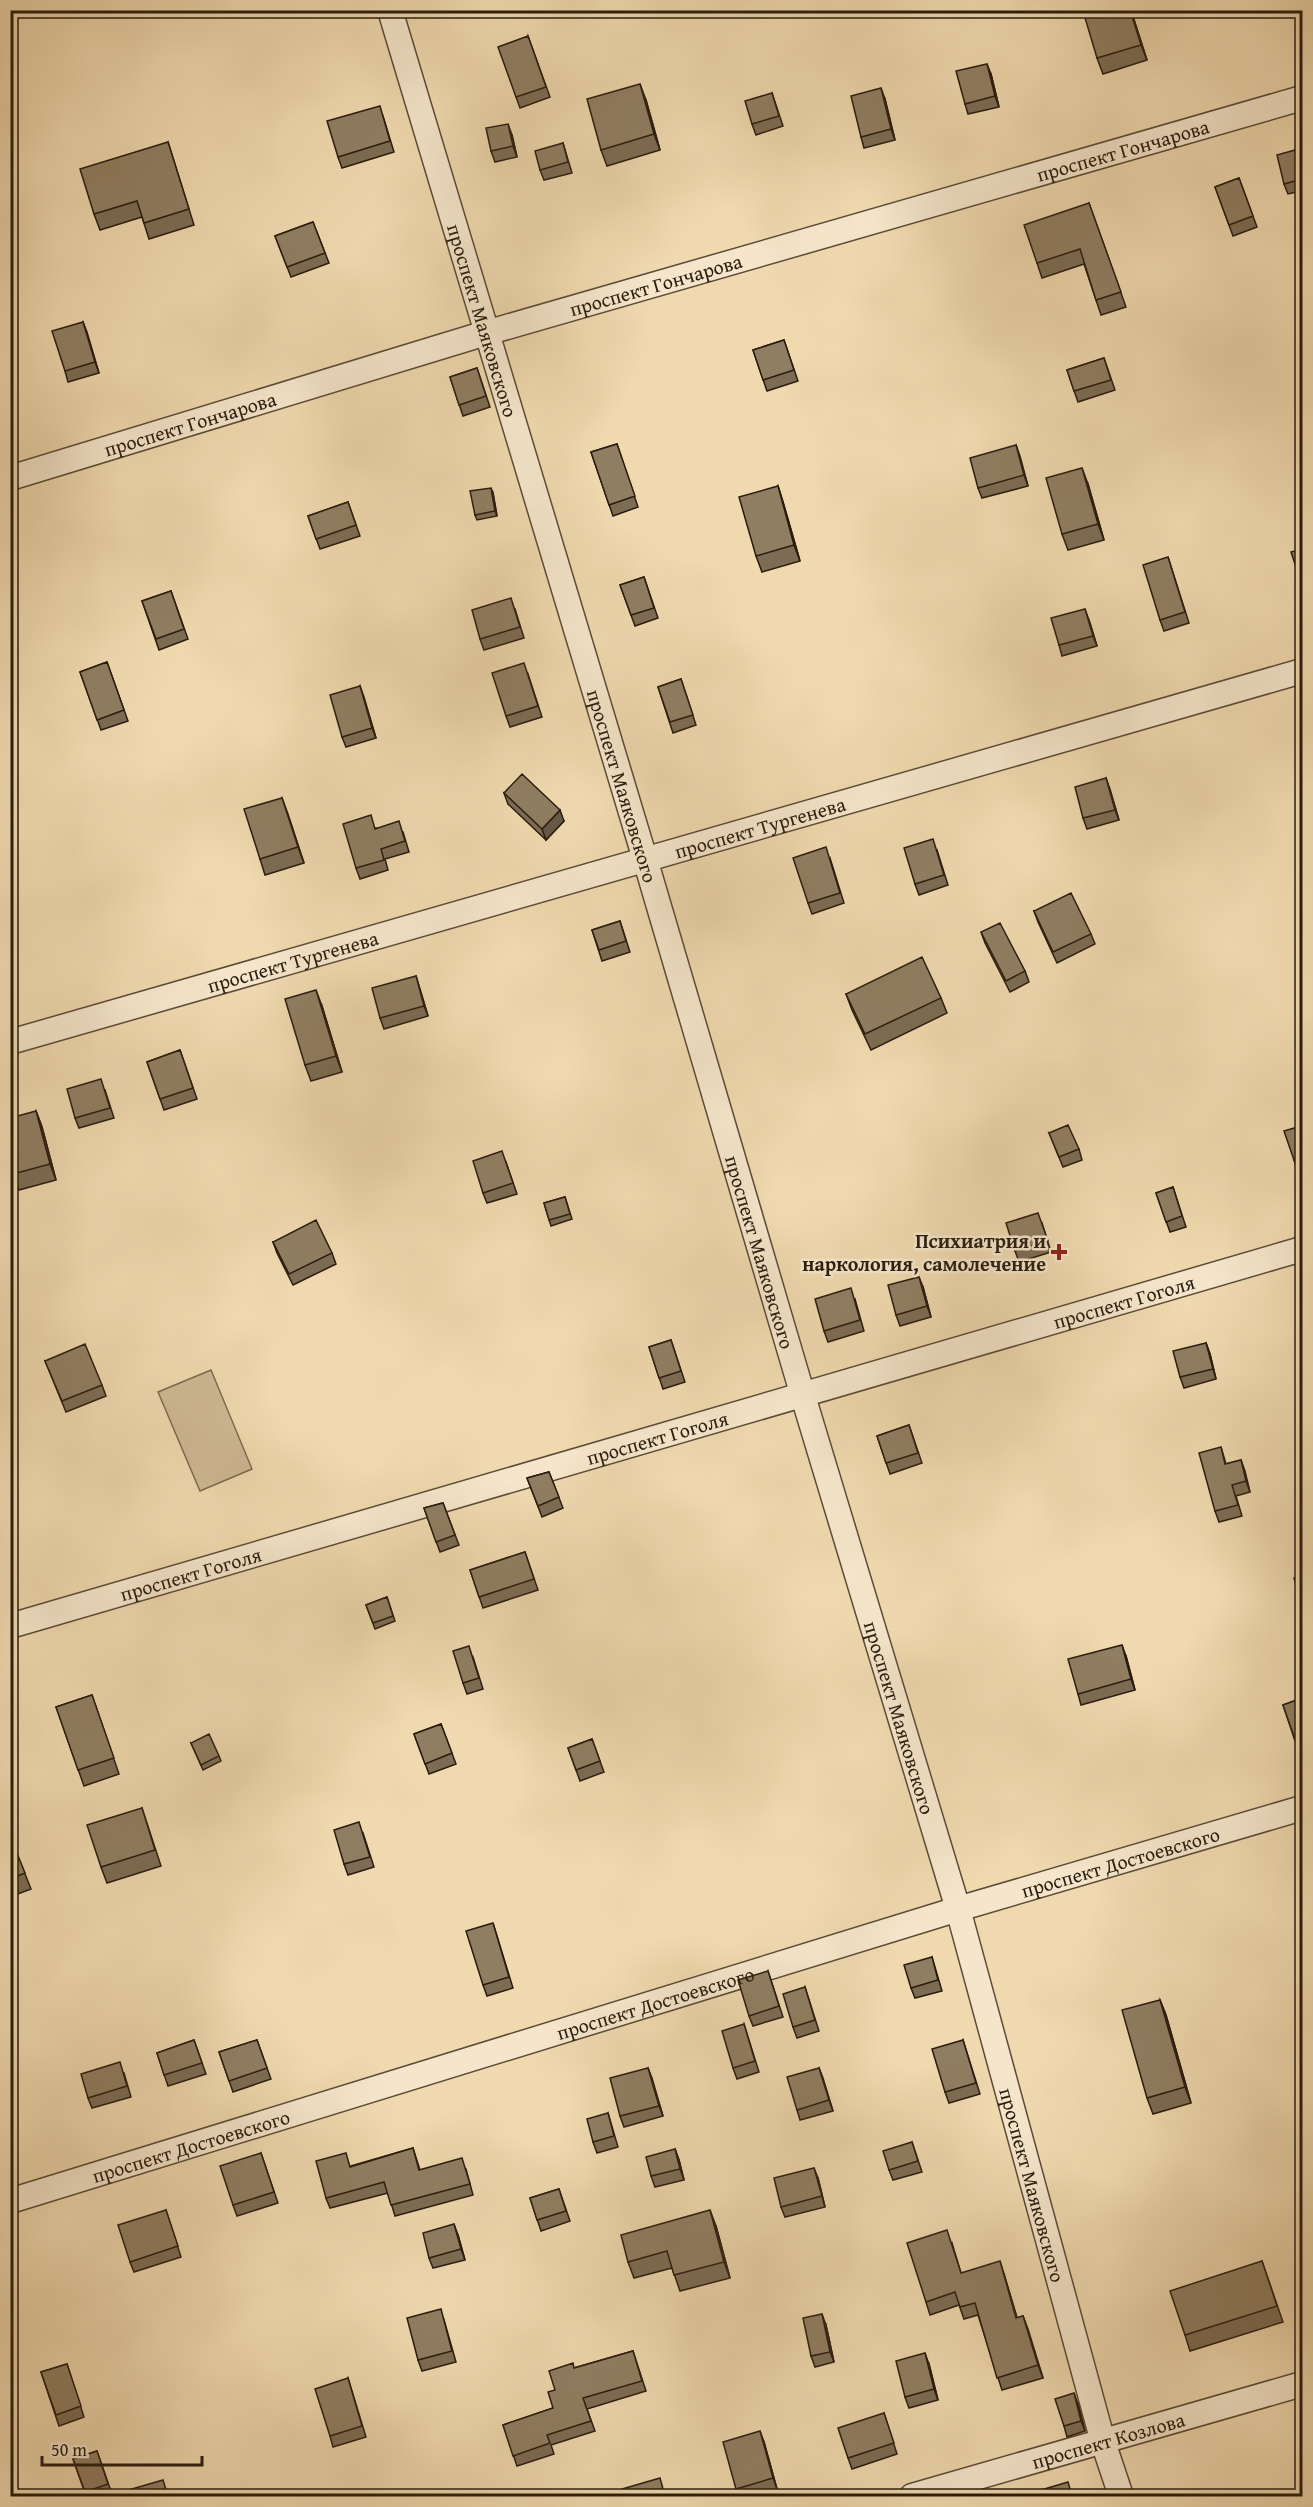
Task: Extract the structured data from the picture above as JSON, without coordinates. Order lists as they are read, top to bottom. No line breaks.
{"streets":{"street":["проспект Гончарова","проспект Маяковского","проспект Тургенева","проспект Гоголя","проспект Достоевского","проспект Козлова"]},"crossings":[["проспект Гончарова","проспект Маяковского"],["проспект Маяковского","проспект Тургенева"],["проспект Маяковского","проспект Гоголя"],["проспект Маяковского","проспект Достоевского"],["проспект Маяковского","проспект Козлова"]],"places":{"health":["Психиатрия и наркология, самолечение"]},"scale_bar":"50 m"}
